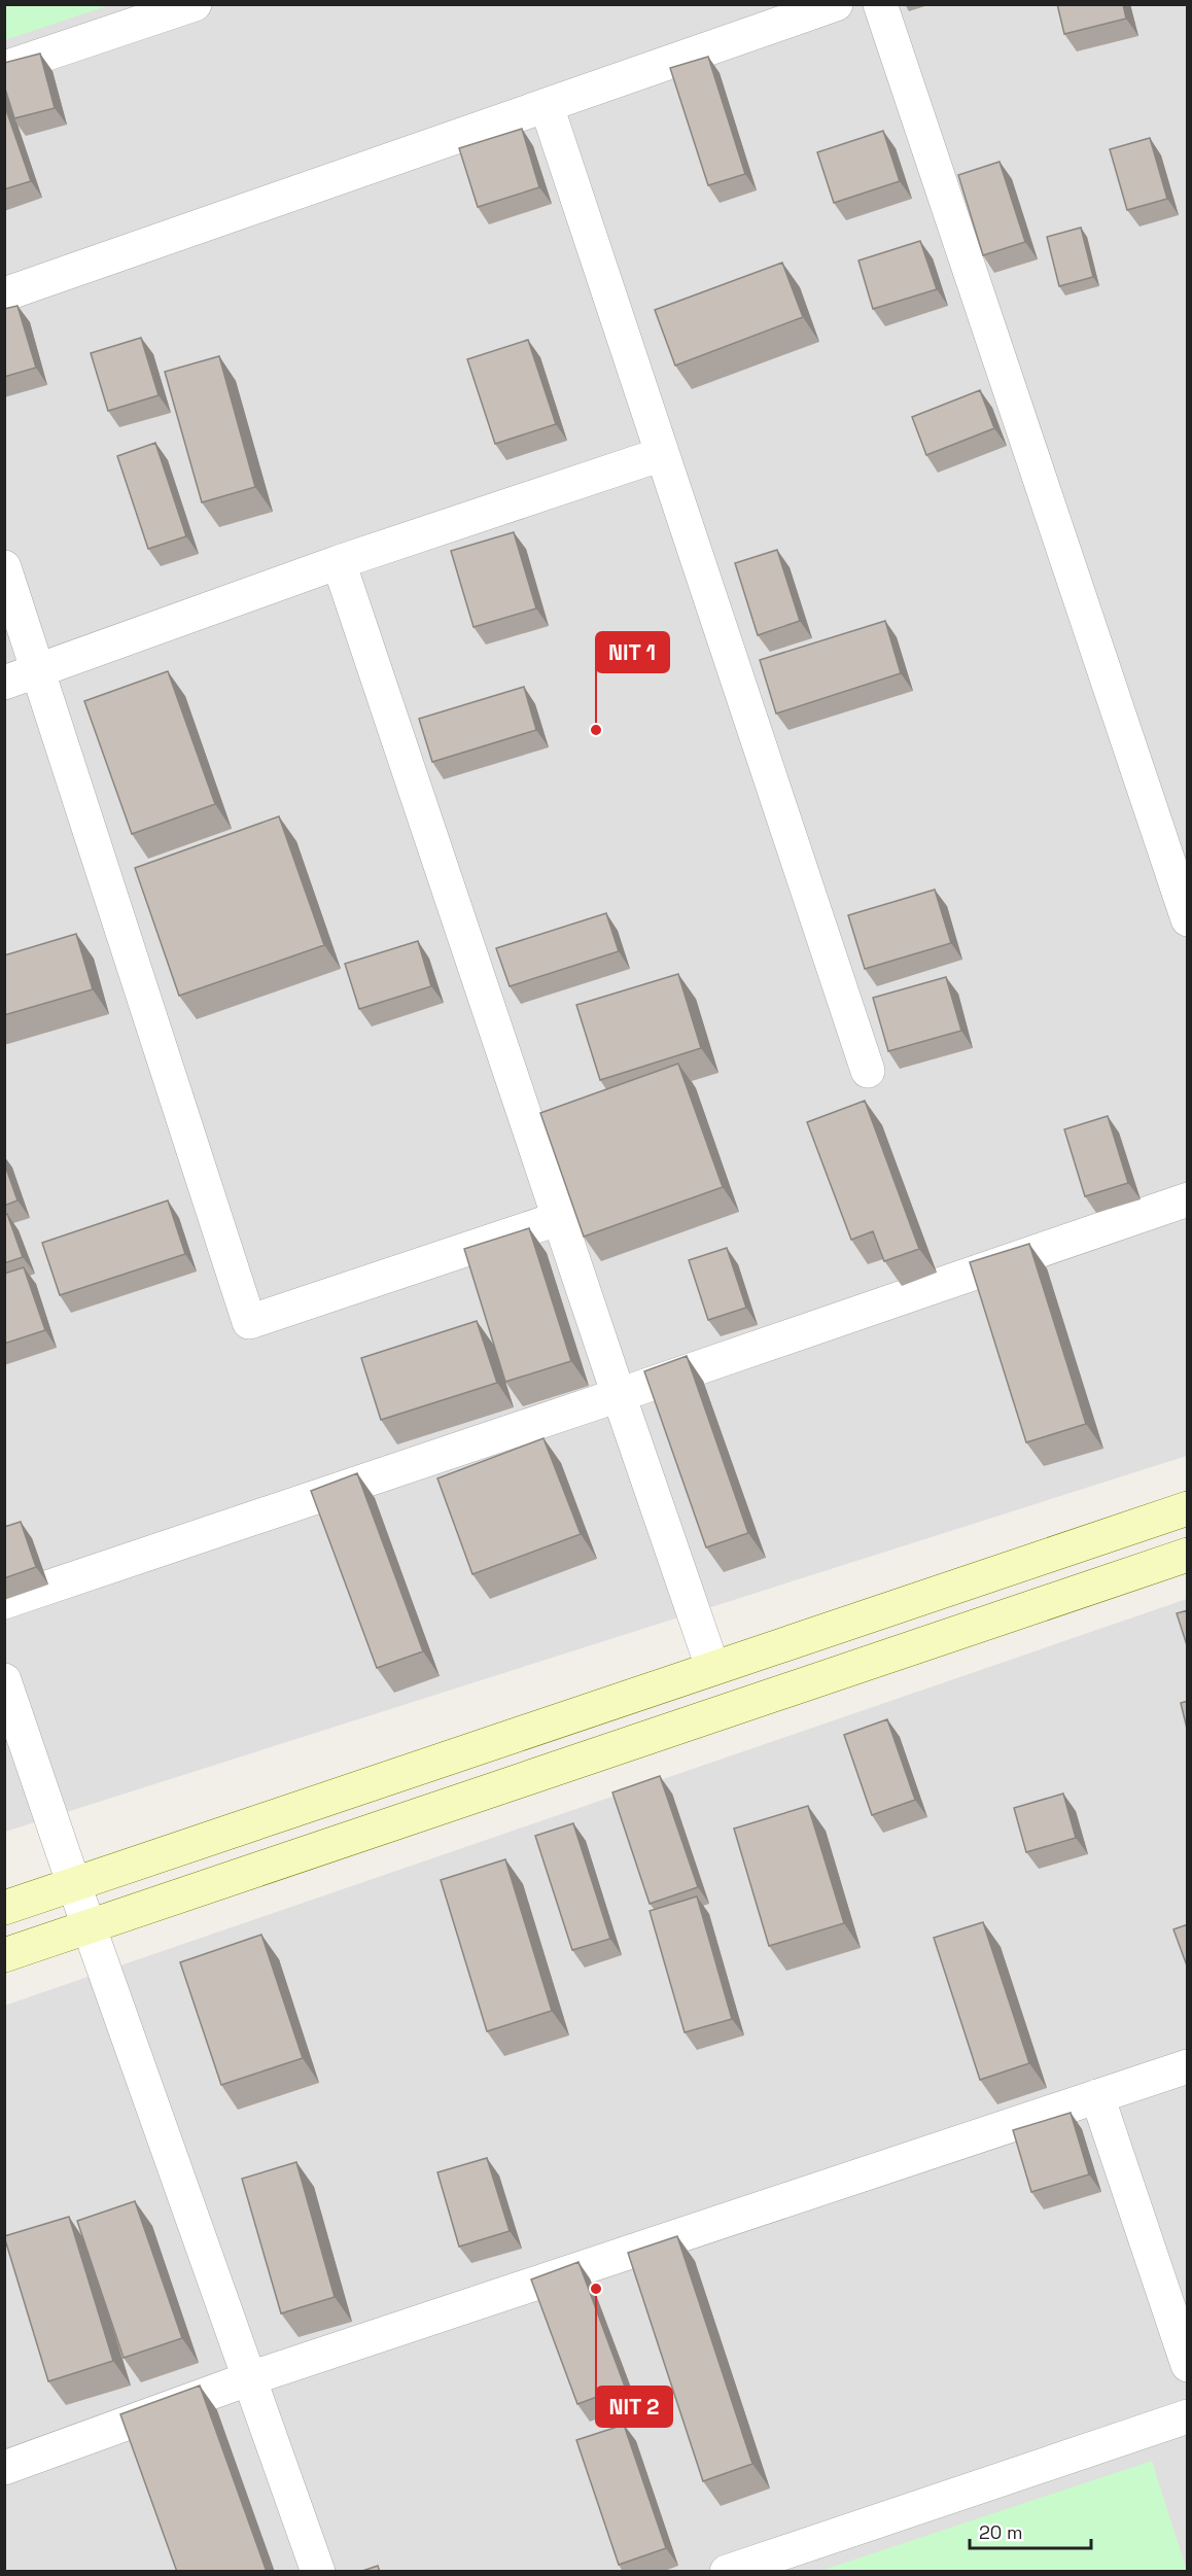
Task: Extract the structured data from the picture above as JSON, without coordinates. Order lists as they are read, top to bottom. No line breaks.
{"places":["NIT 1","NIT 2"],"scale_bar":"20 m"}
